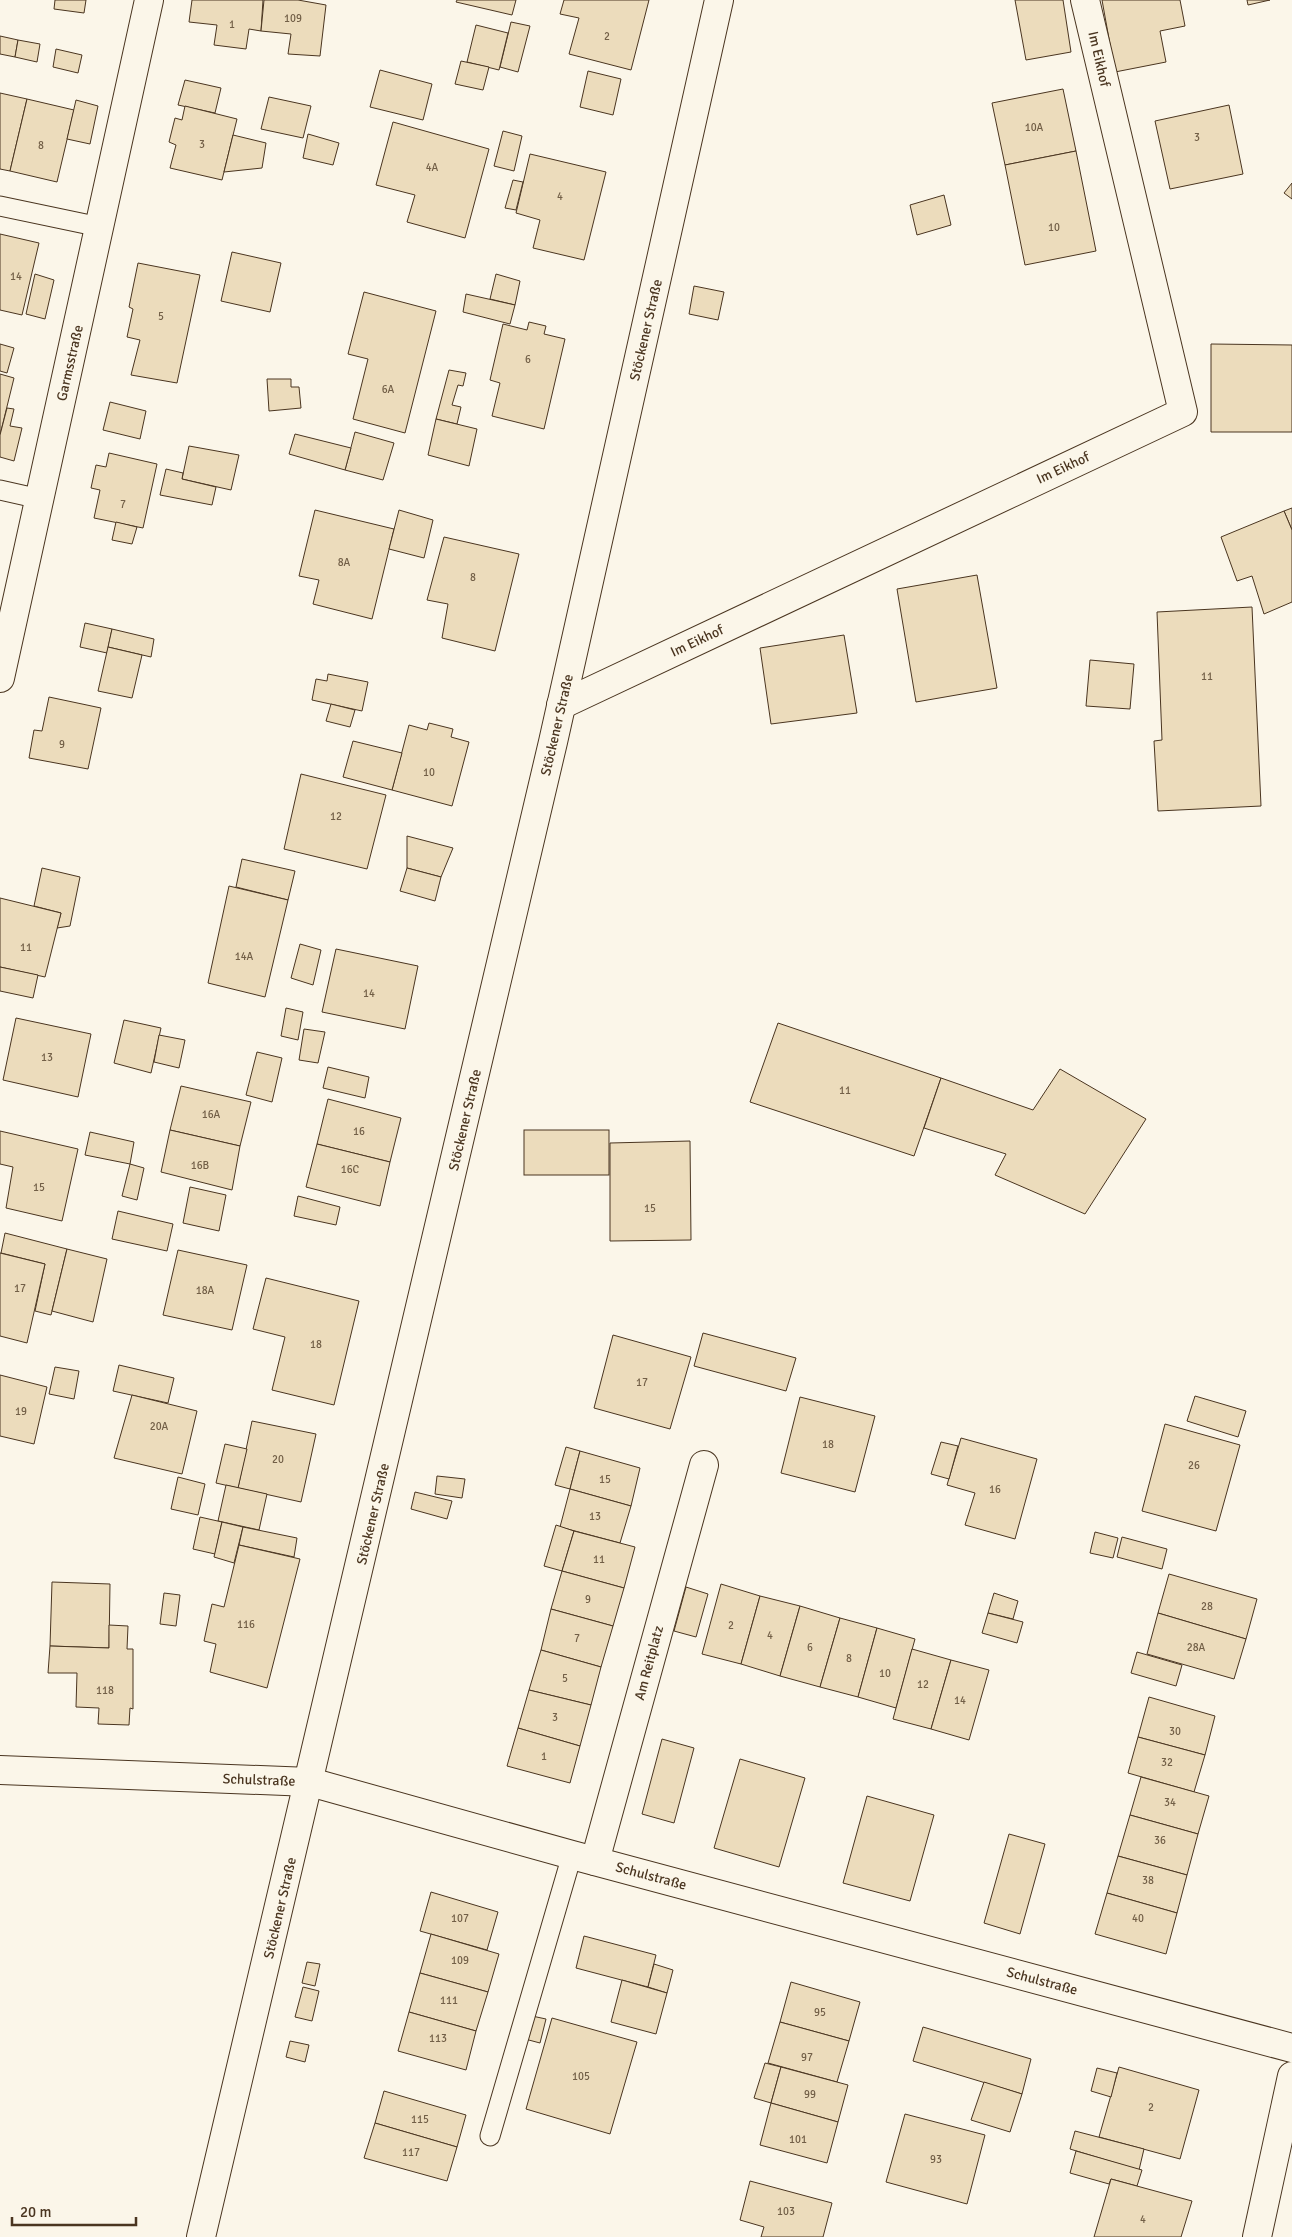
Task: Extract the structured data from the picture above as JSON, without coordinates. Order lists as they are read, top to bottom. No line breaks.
{"streets":{"street":["Im Eikhof","Stöckener Straße","Garmsstraße","Am Reitplatz","Schulstraße"]},"crossings":[["Im Eikhof","Stöckener Straße"],["Stöckener Straße","Schulstraße"],["Am Reitplatz","Schulstraße"]],"house_numbers":["109","1","2","10A","3","3","8","4A","4","10","14","5","6","6A","7","8A","8","11","9","10","12","11","14A","14","13","11","16A","16","16B","16C","15","15","17","18A","18","17","19","20A","18","20","26","15","16","13","11","9","28","116","2","4","7","6","28A","8","10","5","12","118","14","3","30","1","32","34","36","38","107","40","109","111","95","113","97","105","99","2","115","101","117","93","103","4"],"scale_bar":"20 m"}
